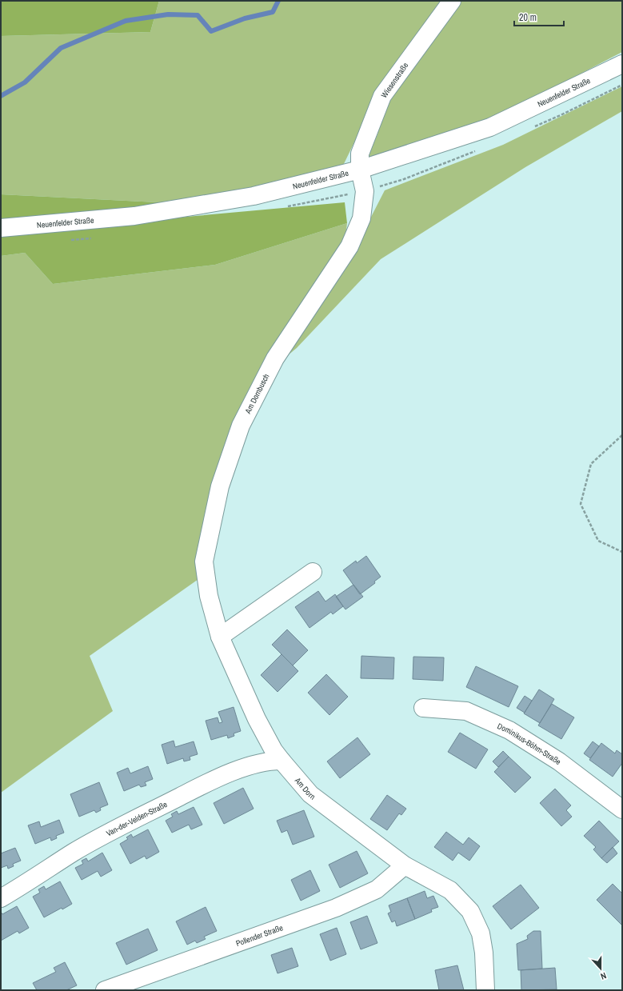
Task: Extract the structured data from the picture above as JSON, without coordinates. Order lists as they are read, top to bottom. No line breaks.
{"streets":{"street":["Wiesenstraße","Neuenfelder Straße","Am Dornbusch","Dominikus-Böhm-Straße","Am Dorn","Van-der-Velden-Straße","Pollender Straße"]},"crossings":[["Wiesenstraße","Neuenfelder Straße"],["Wiesenstraße","Am Dornbusch"],["Neuenfelder Straße","Am Dornbusch"],["Am Dornbusch","Am Dorn"],["Am Dorn","Van-der-Velden-Straße"],["Am Dorn","Pollender Straße"]],"scale_bar":"20 m","north":"bottom"}
